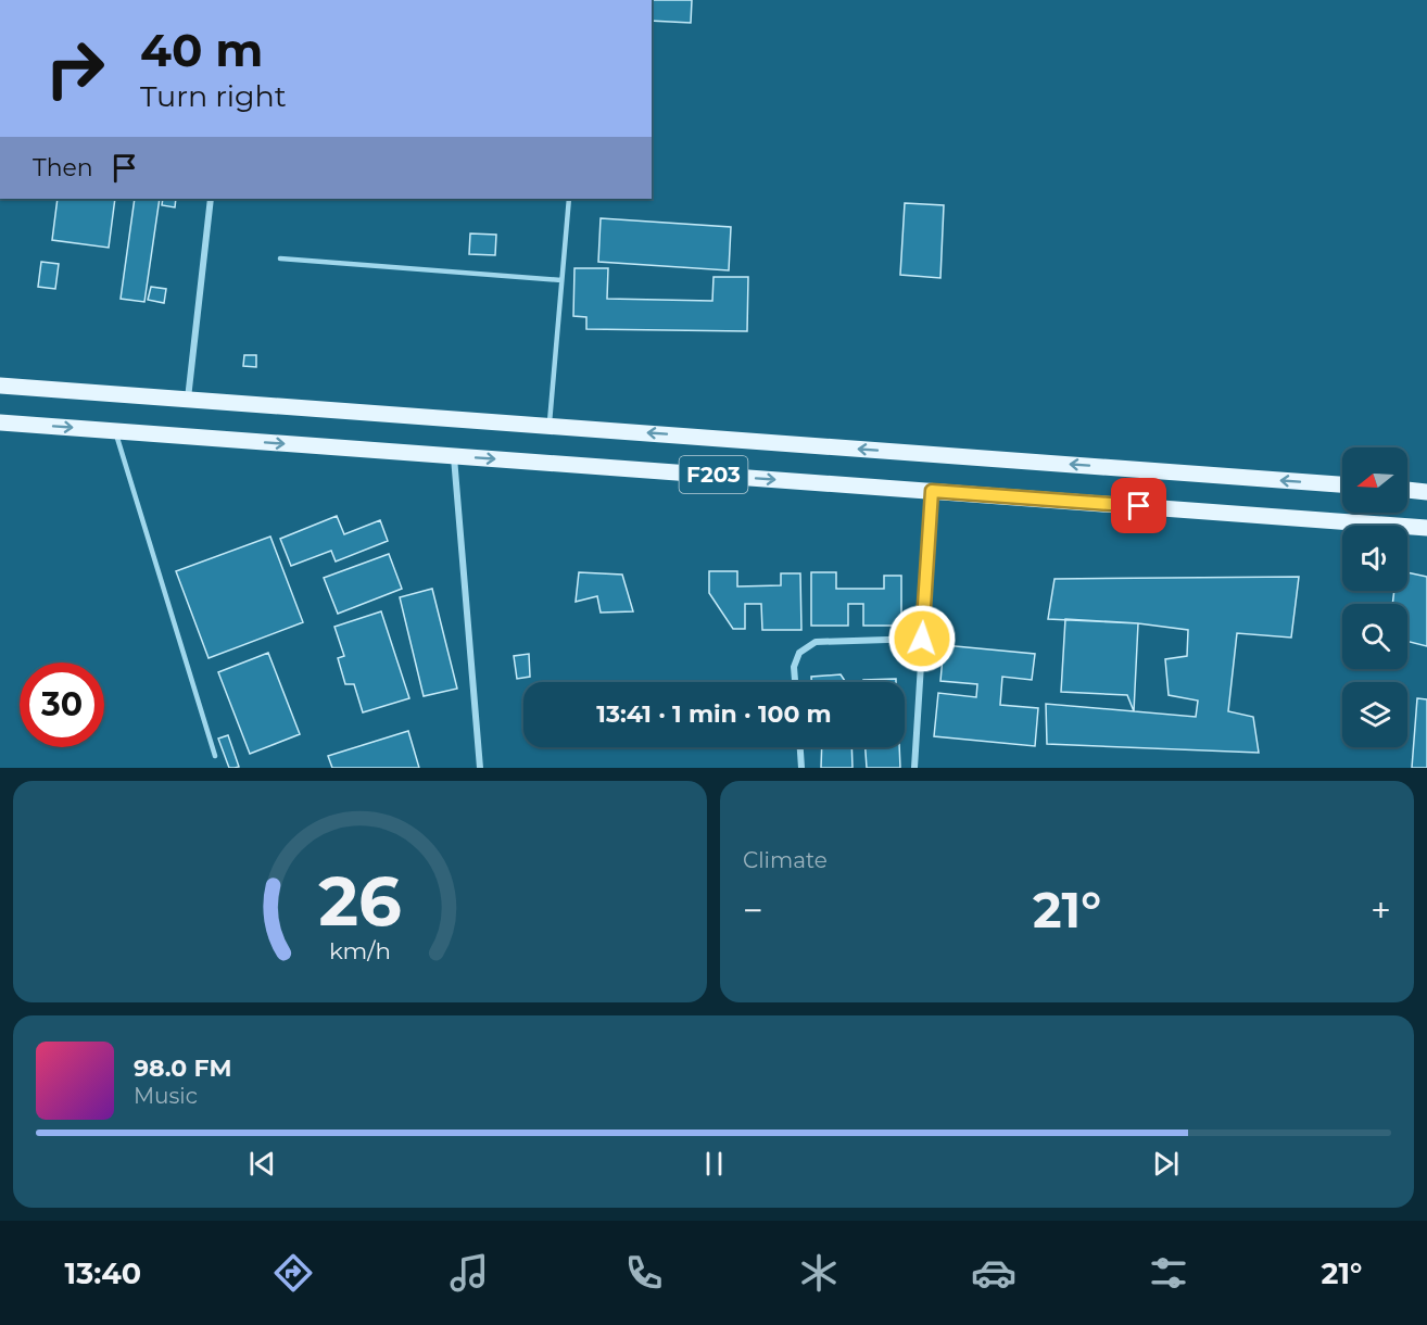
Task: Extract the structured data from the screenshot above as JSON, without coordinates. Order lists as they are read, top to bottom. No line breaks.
{"streets":{"main road":["F203"]},"north":"left","page":{"turn":["40 m","Turn right"],"then":"Then","limit":"30","trip":"13:41 · 1 min · 100 m","tile":"Climate","heat":["−","21°","+"],"song":["98.0 FM","Music"],"tabs":["13:40","21°"],"gauge":["26","km/h"]}}
